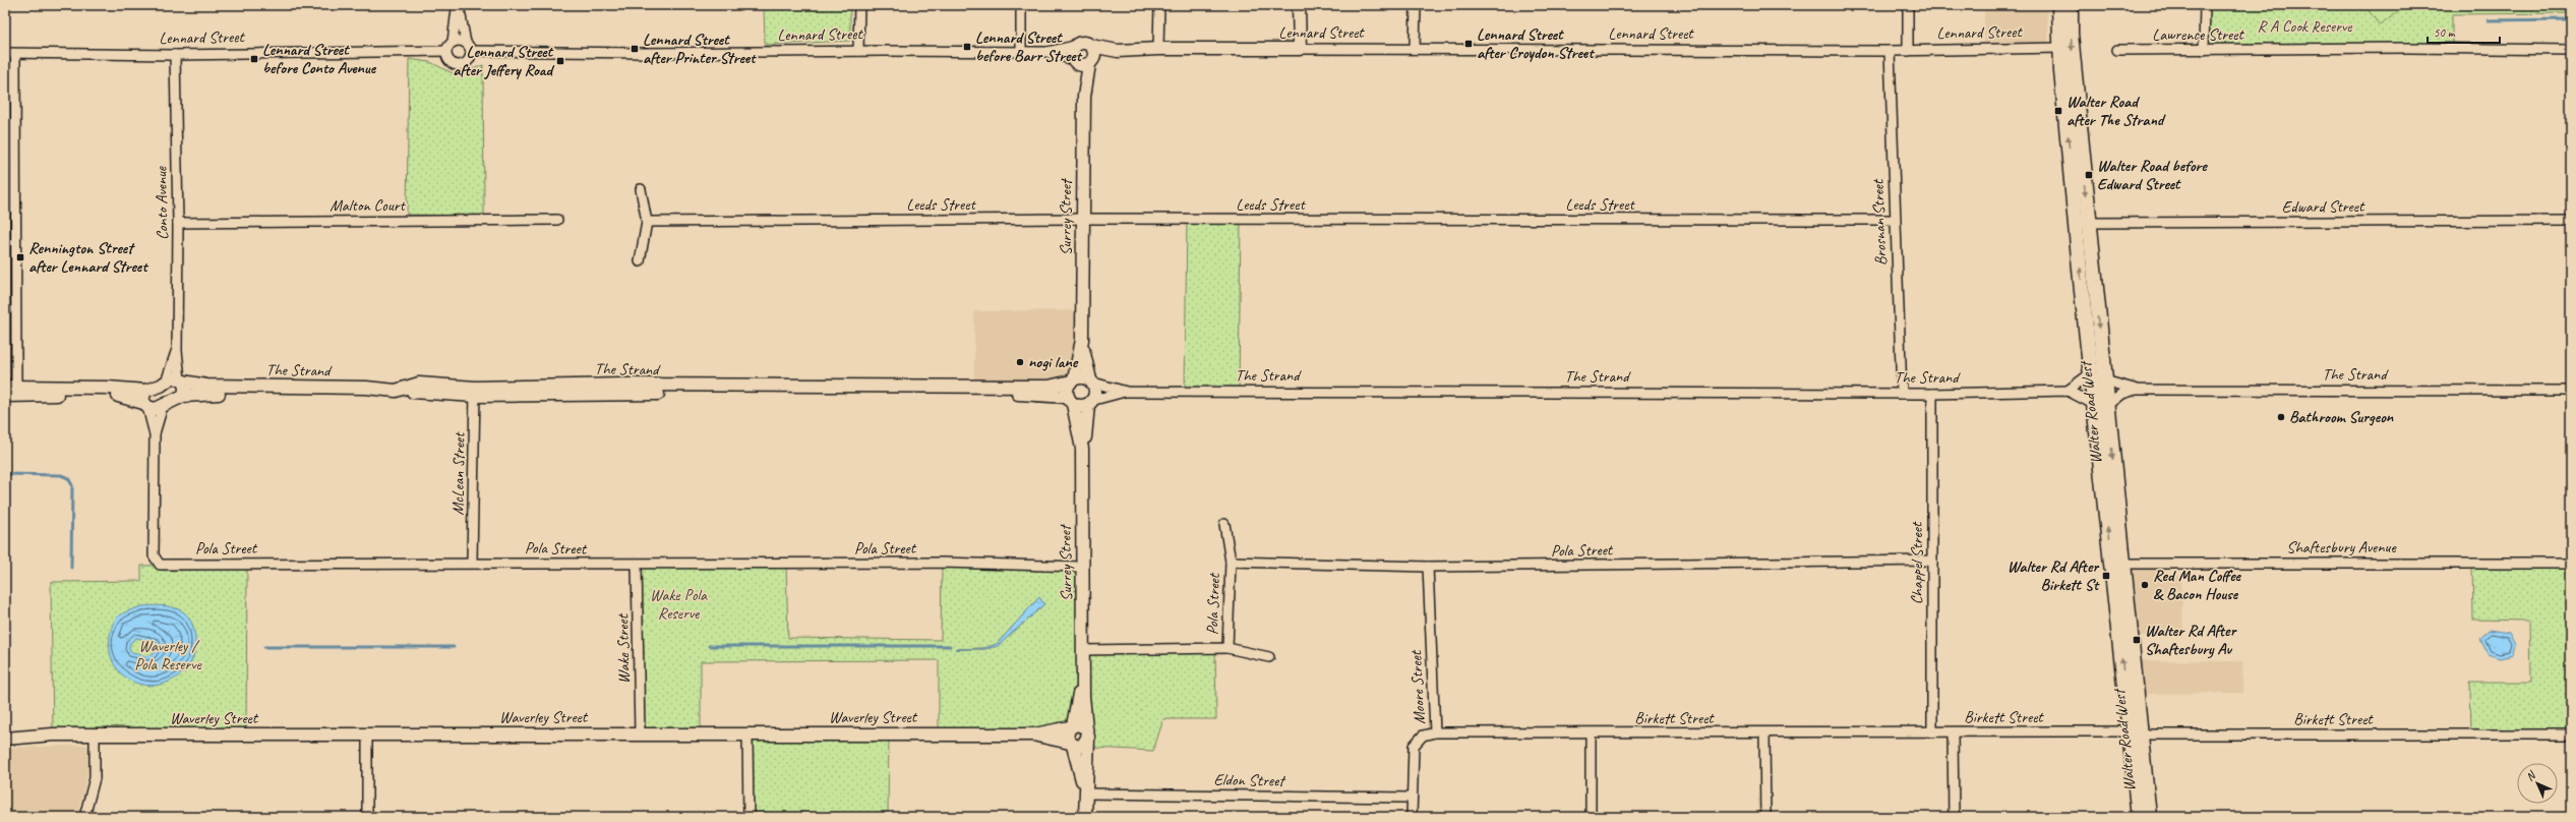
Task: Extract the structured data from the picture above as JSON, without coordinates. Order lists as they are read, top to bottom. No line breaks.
{"streets":{"main road":["Walter Road West"],"street":["Lennard Street","Lawrence Street","Conto Avenue","Leeds Street","Malton Court","Edward Street","Surrey Street","Brosnan Street","The Strand","McLean Street","Shaftesbury Avenue","Pola Street","Chappel Street","Wake Street","Moore Street","Waverley Street","Birkett Street","Eldon Street"]},"crossings":[["Lennard Street","Conto Avenue"],["Lennard Street","Surrey Street"],["Lennard Street","Brosnan Street"],["Lennard Street","Walter Road West"],["Conto Avenue","Malton Court"],["Conto Avenue","The Strand"],["Leeds Street","Surrey Street"],["Leeds Street","Brosnan Street"],["Edward Street","Walter Road West"],["Surrey Street","The Strand"],["Surrey Street","Pola Street"],["Surrey Street","Waverley Street"],["Surrey Street","Eldon Street"],["Brosnan Street","The Strand"],["The Strand","Walter Road West"],["The Strand","McLean Street"],["The Strand","Pola Street"],["The Strand","Chappel Street"],["Walter Road West","Shaftesbury Avenue"],["Walter Road West","Birkett Street"],["McLean Street","Pola Street"],["Pola Street","Chappel Street"],["Pola Street","Wake Street"],["Pola Street","Moore Street"],["Chappel Street","Birkett Street"],["Wake Street","Waverley Street"],["Moore Street","Birkett Street"],["Moore Street","Eldon Street"]],"parks":["R A Cook Reserve","Wake Pola Reserve","Waverley / Pola Reserve"],"places":{"transit":["Lennard Street after Croydon Street","Lennard Street before Barr Street","Lennard Street after Printer Street","Lennard Street before Conto Avenue","Lennard Street after Jeffery Road","Walter Road after The Strand","Walter Road before Edward Street","Rennington Street after Lennard Street","Walter Rd After Birkett St","Walter Rd After Shaftesbury Av"],"other":["nogi lane","Bathroom Surgeon","Red Man Coffee & Bacon House"]},"scale_bar":"50 m","north":"top left"}
